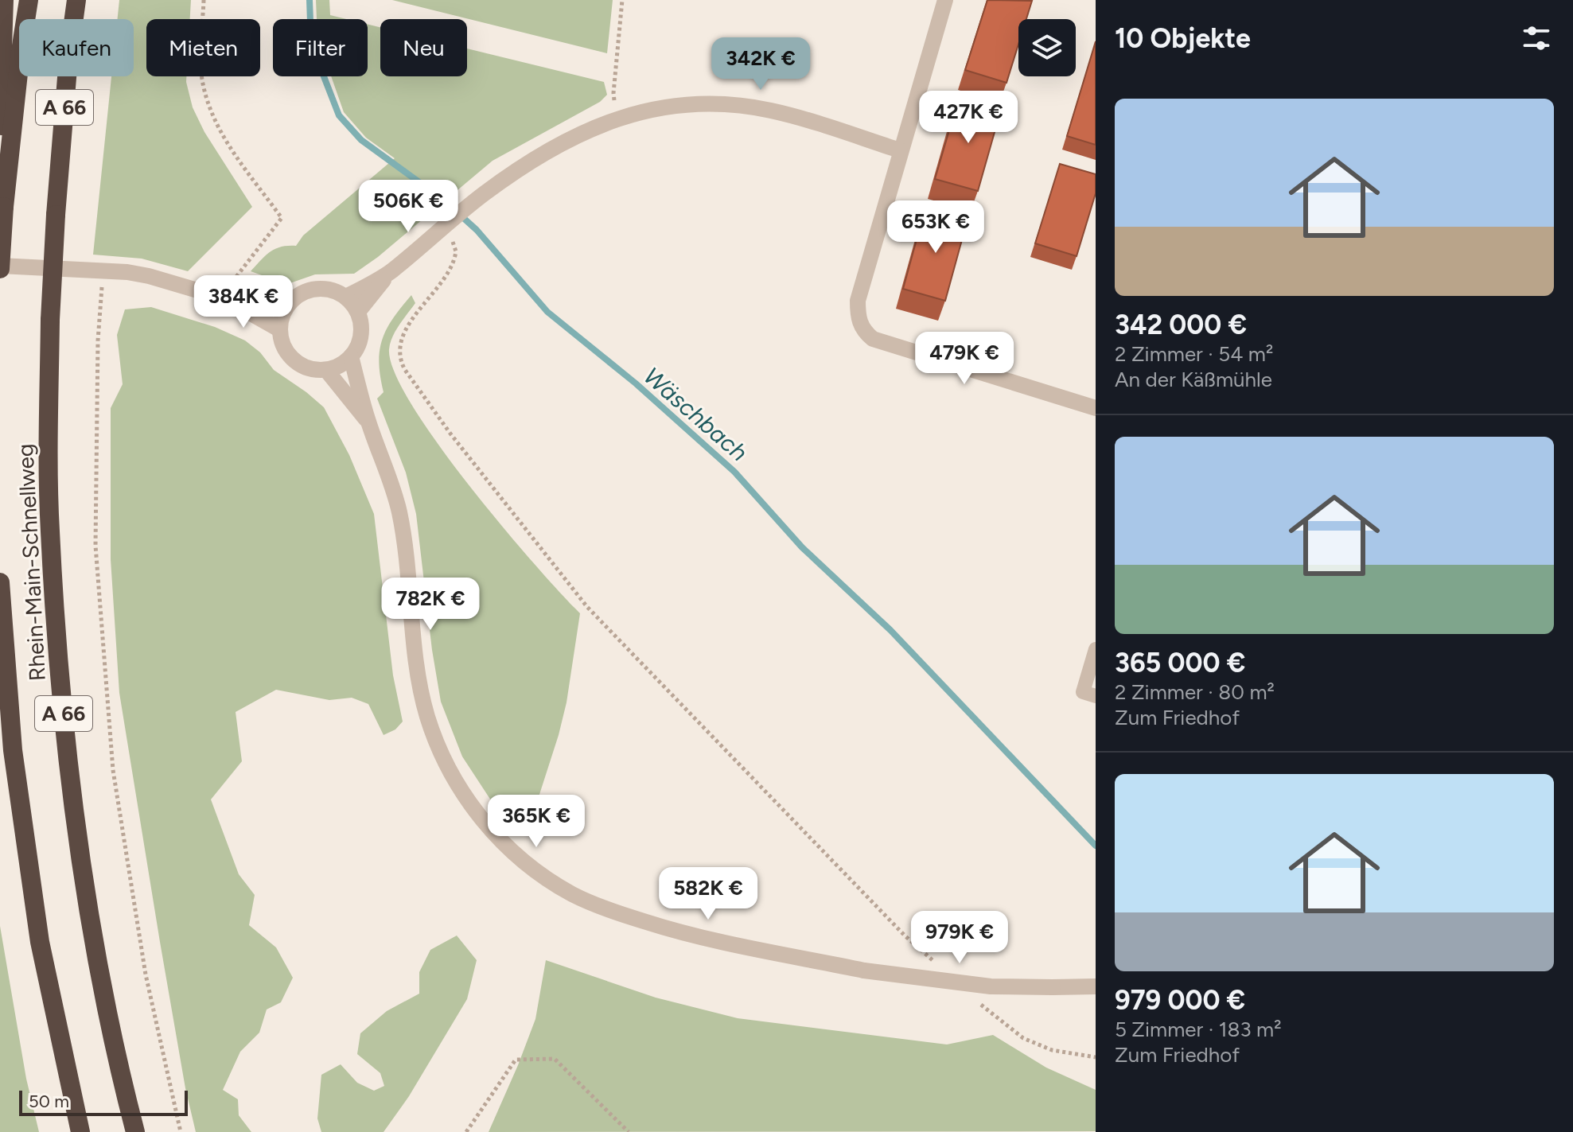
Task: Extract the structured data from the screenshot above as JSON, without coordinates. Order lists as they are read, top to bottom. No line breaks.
{"streets":{"highway":["A 66","Rhein-Main-Schnellweg"]},"water":["Wäschbach"],"scale_bar":"50 m","page":{"heading":"10 Objekte","chip":["Kaufen","Mieten","Filter","Neu"],"price":["342K €","427K €","506K €","653K €","384K €","479K €","782K €","365K €","582K €","979K €"],"list":[{"name":"342 000 €","note":"2 Zimmer · 54 m² · An der Käßmühle"},{"name":"365 000 €","note":"2 Zimmer · 80 m² · Zum Friedhof"},{"name":"979 000 €","note":"5 Zimmer · 183 m² · Zum Friedhof"}],"scale":"50 m"}}
